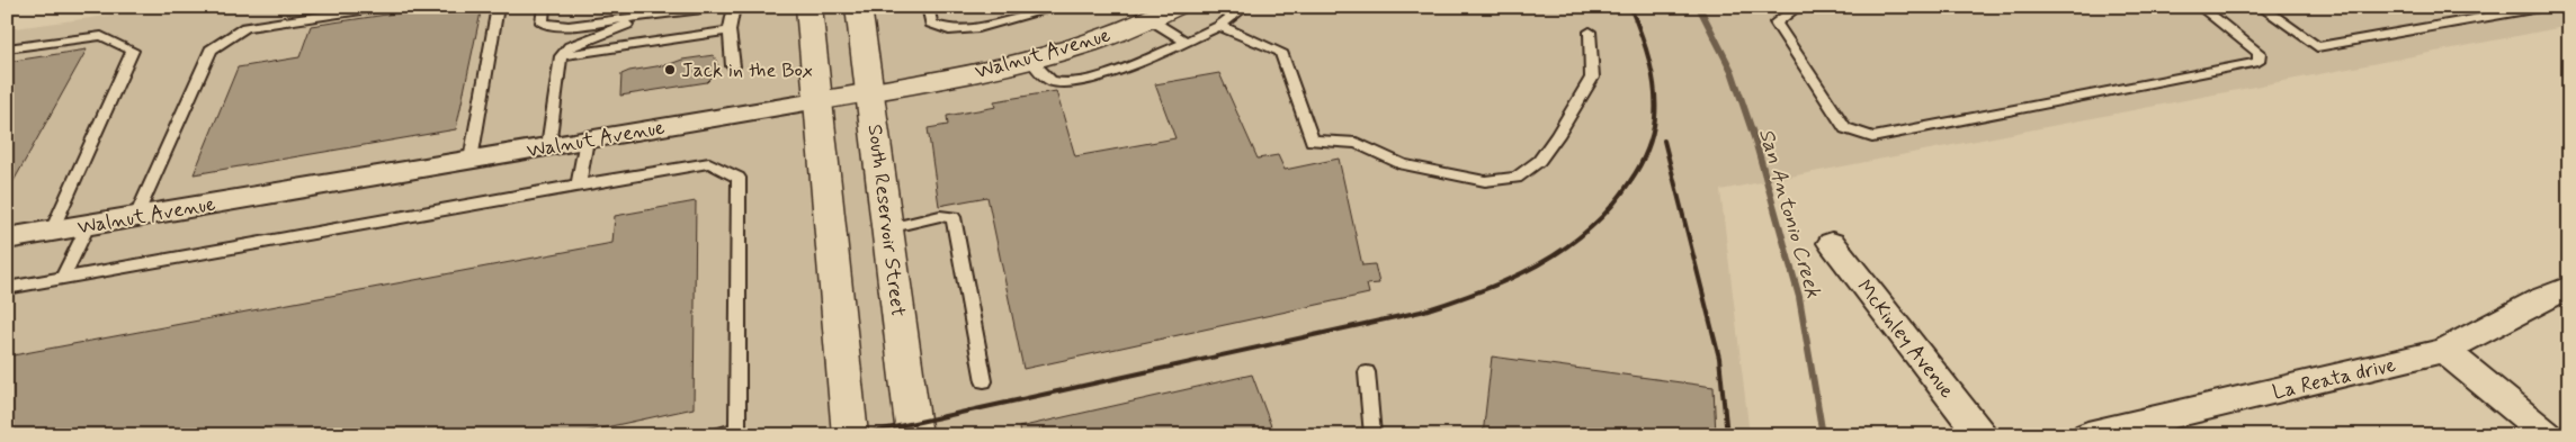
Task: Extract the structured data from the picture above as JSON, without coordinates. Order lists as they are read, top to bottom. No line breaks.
{"streets":{"main road":["Walnut Avenue","South Reservoir Street"],"street":["McKinley Avenue","La Reata drive"]},"crossings":[["Walnut Avenue","South Reservoir Street"]],"water":["San Antonio Creek"],"places":["Jack in the Box"]}
